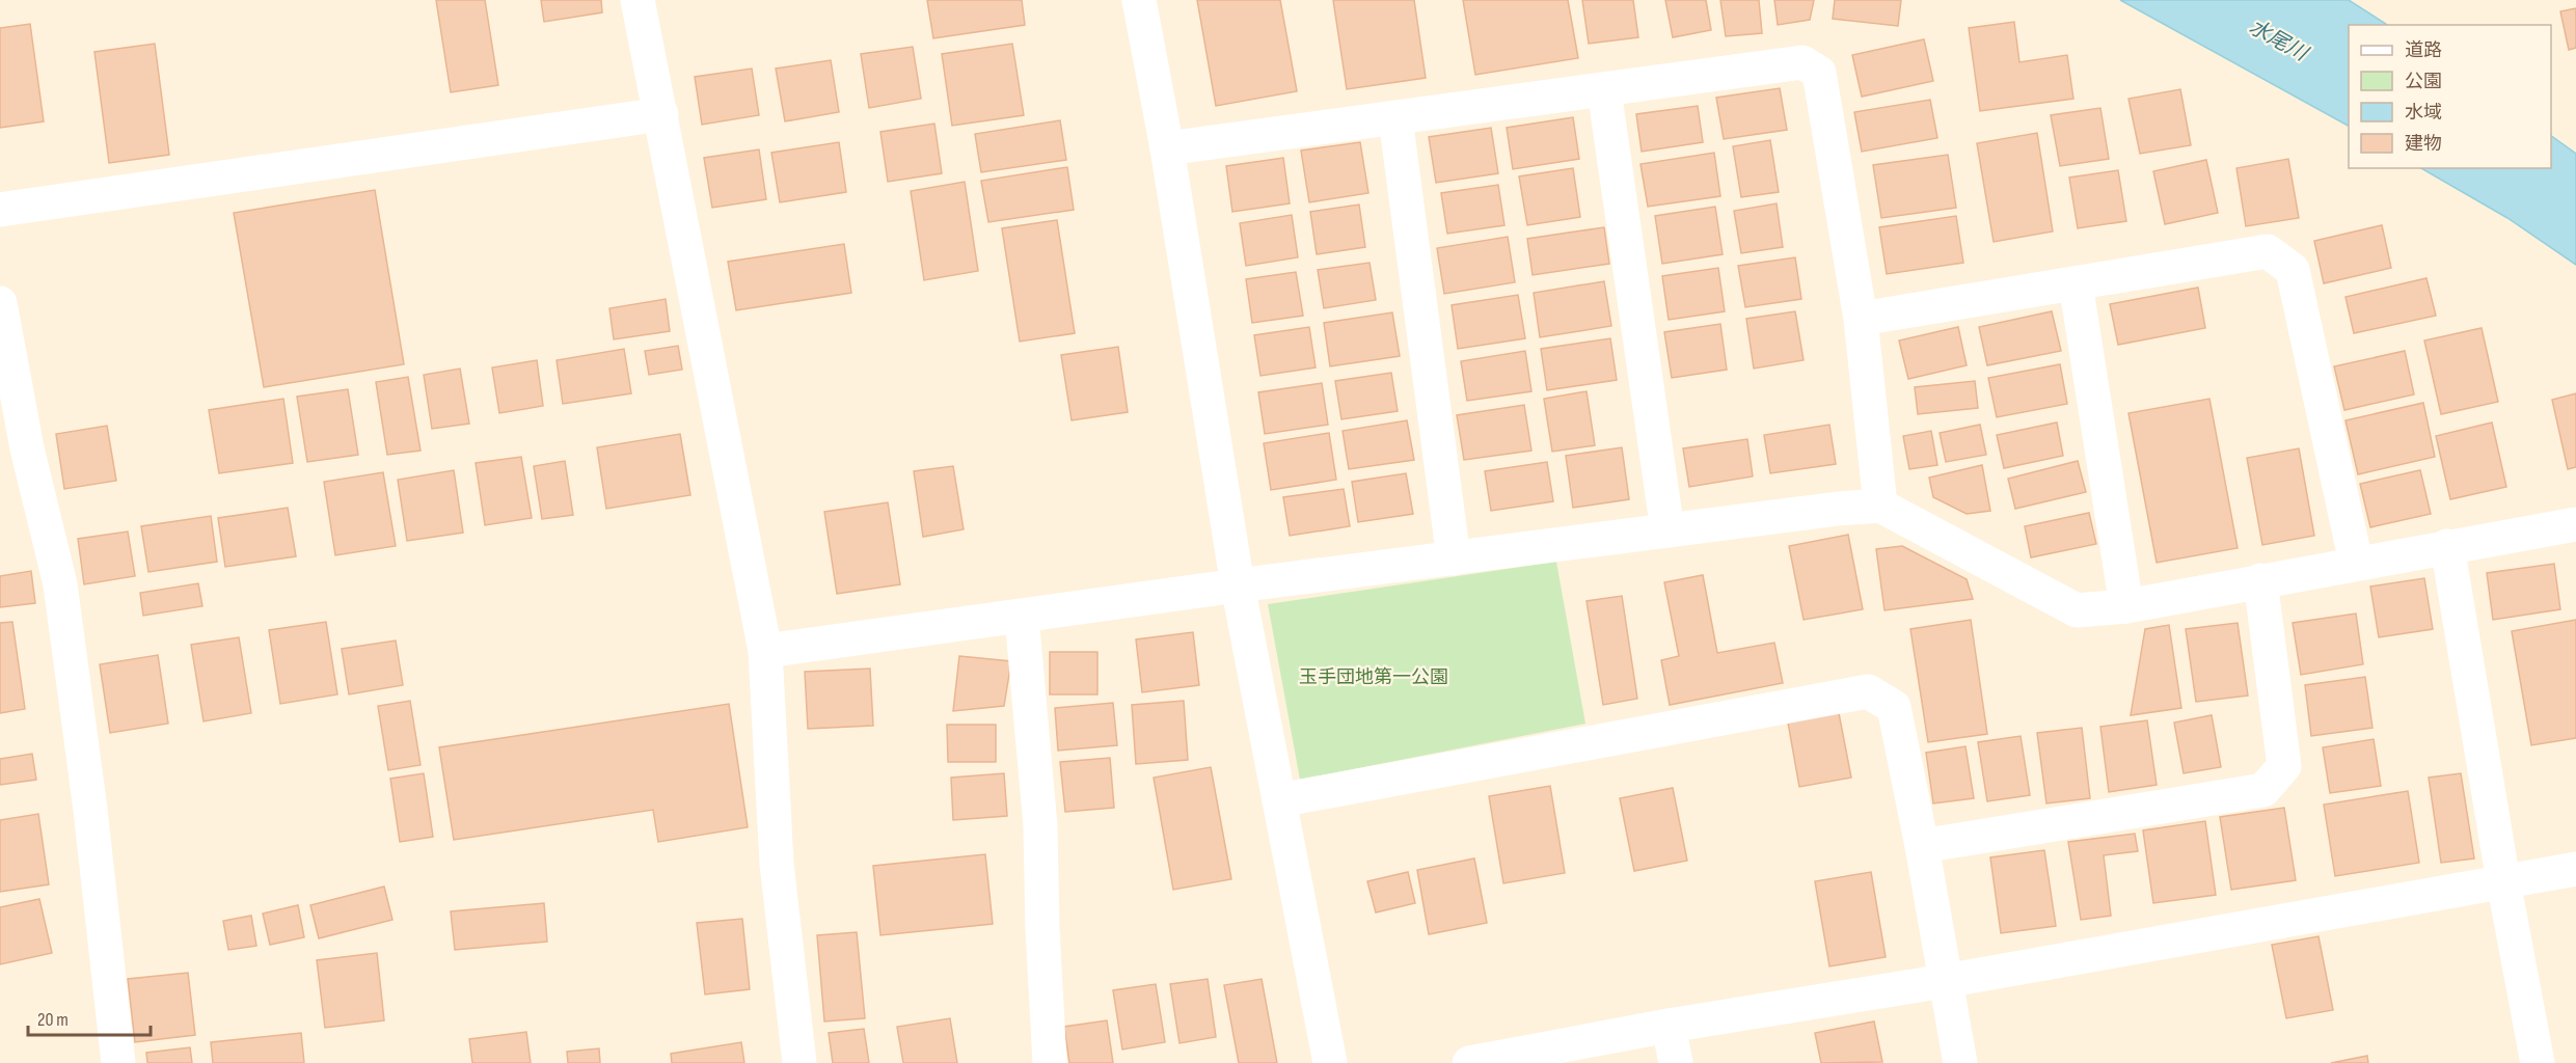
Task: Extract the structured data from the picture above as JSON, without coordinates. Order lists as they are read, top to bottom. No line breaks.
{"water":["水尾川"],"parks":["玉手団地第一公園"],"legend":["道路","公園","水域","建物"],"scale_bar":"20 m"}
